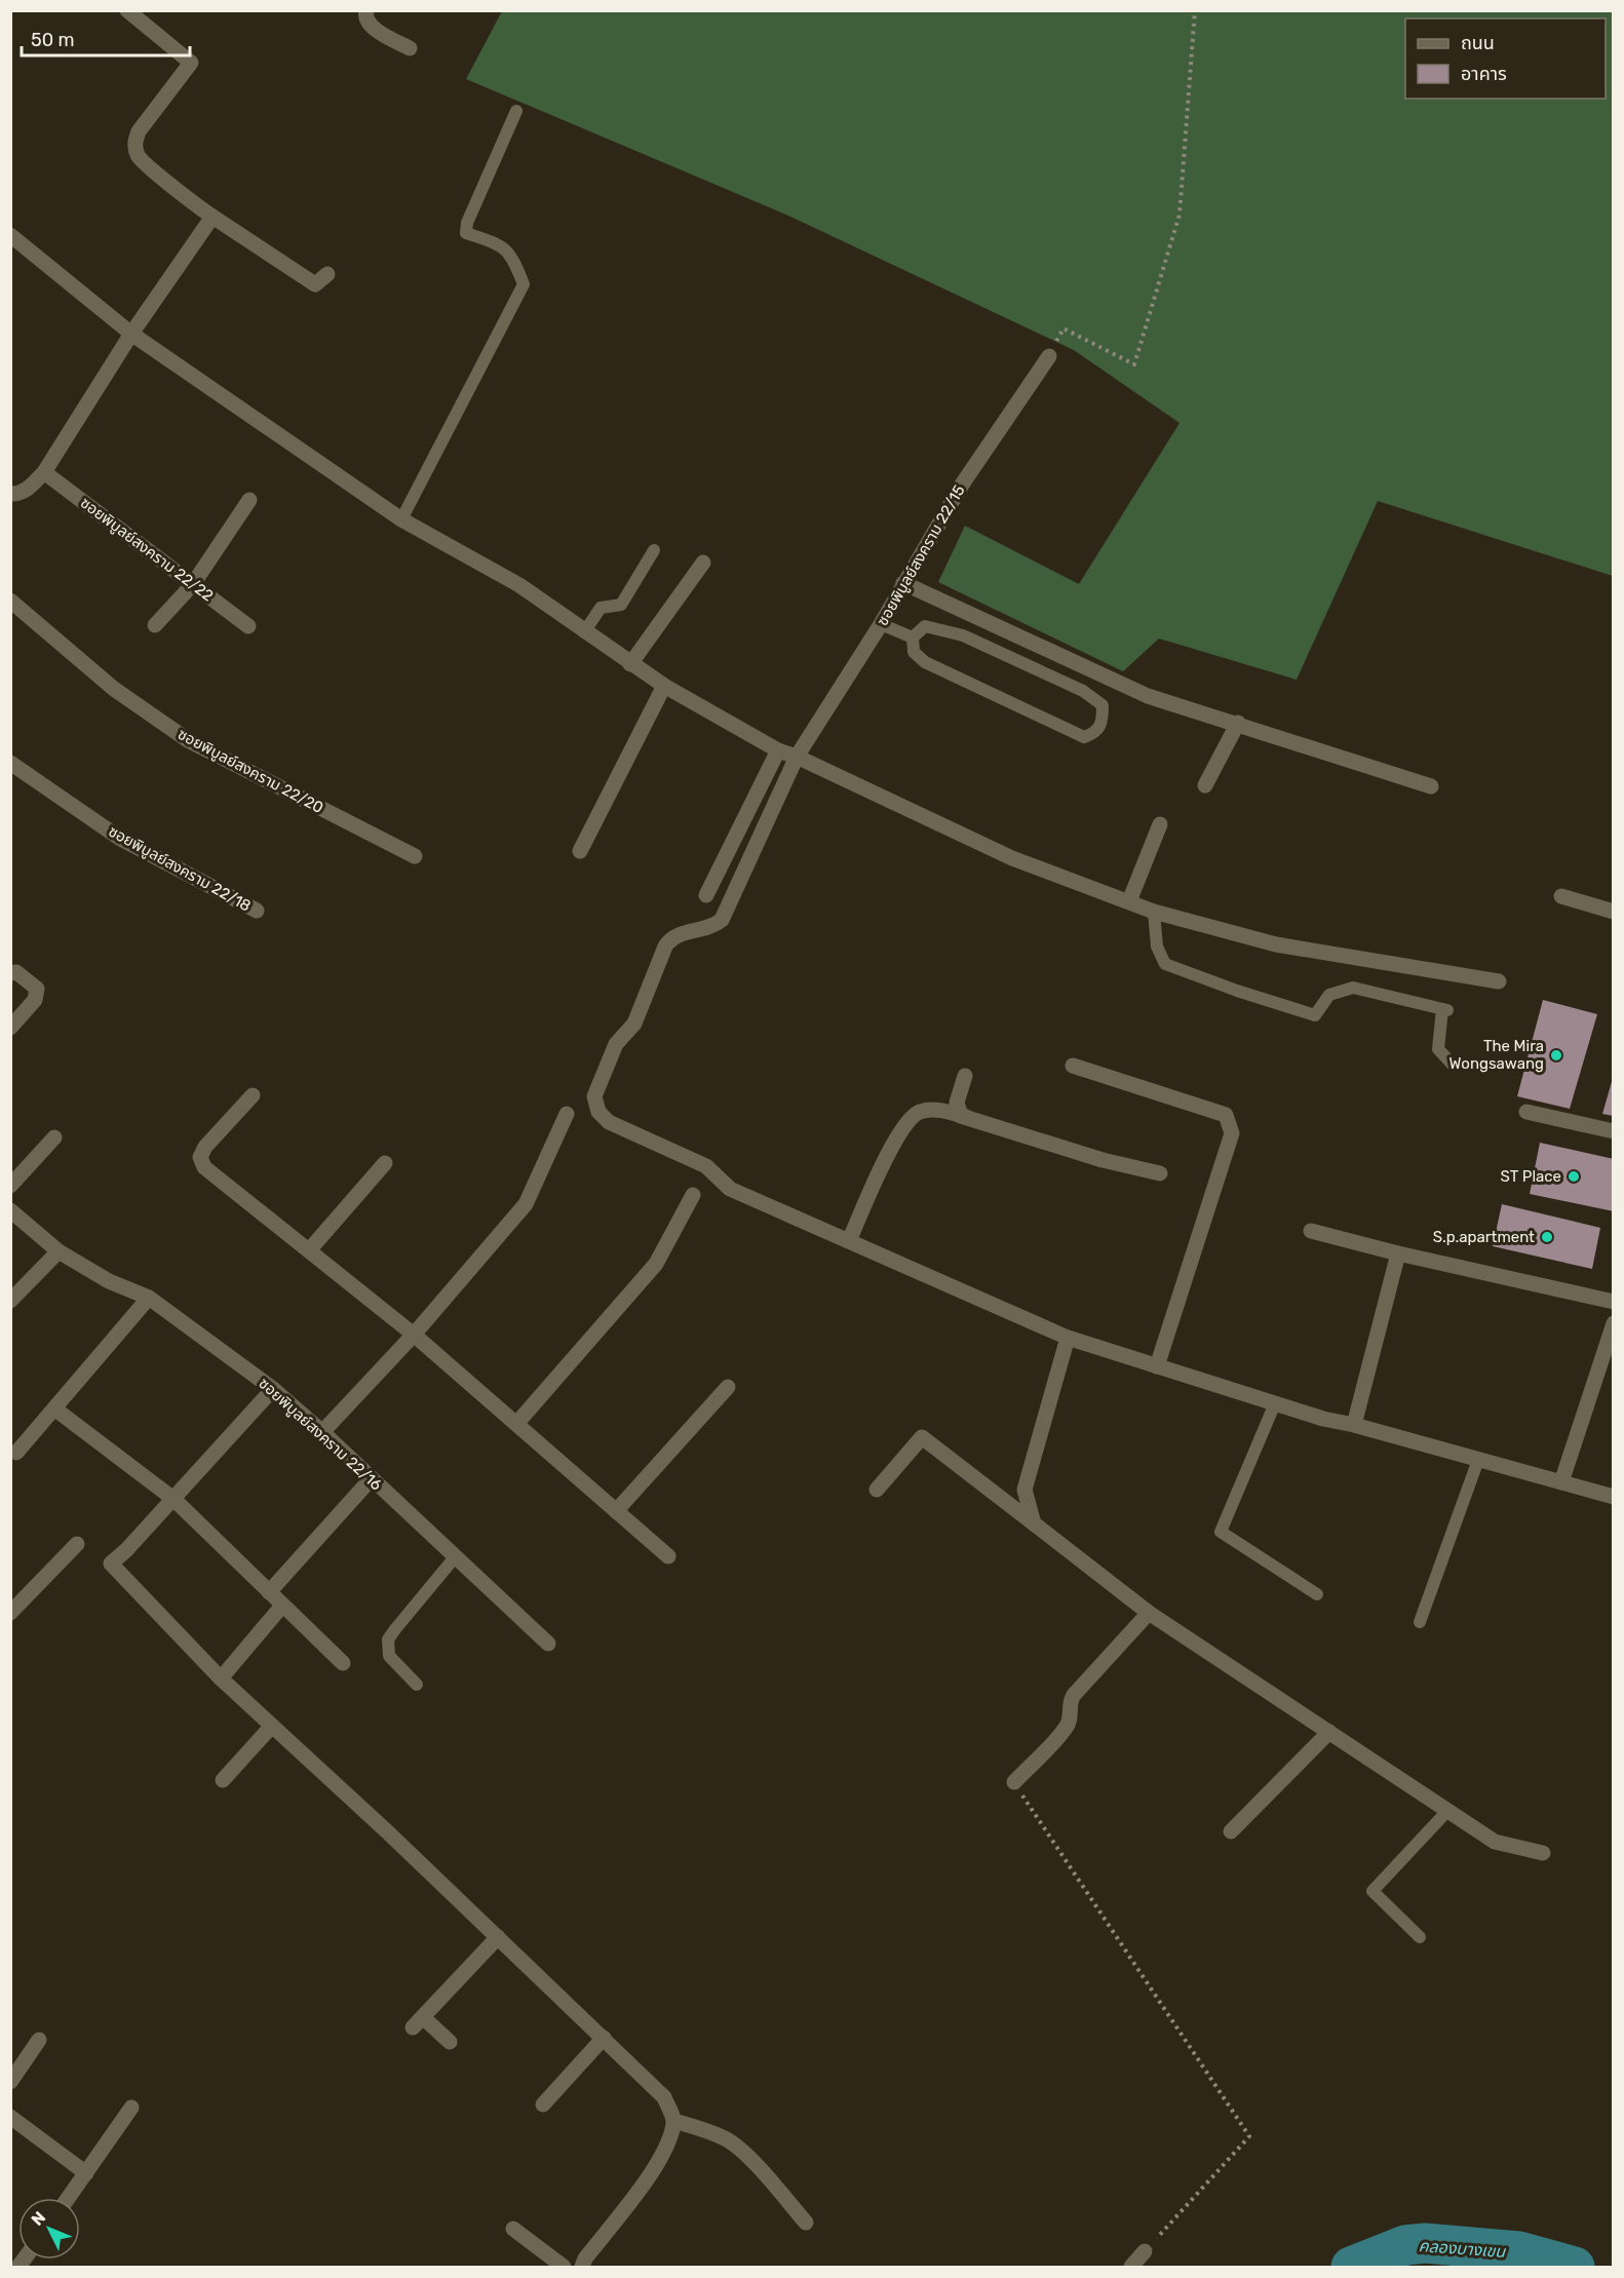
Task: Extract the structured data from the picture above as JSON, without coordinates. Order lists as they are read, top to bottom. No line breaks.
{"streets":{"street":["ซอยพิบูลย์สงคราม 22/22","ซอยพิบูลย์สงคราม 22/15","ซอยพิบูลย์สงคราม 22/20","ซอยพิบูลย์สงคราม 22/18","ซอยพิบูลย์สงคราม 22/16"]},"water":["คลองบางเขน"],"places":["The Mira Wongsawang","ST Place","S.p.apartment"],"legend":["ถนน","อาคาร"],"scale_bar":"50 m","north":"top left"}
